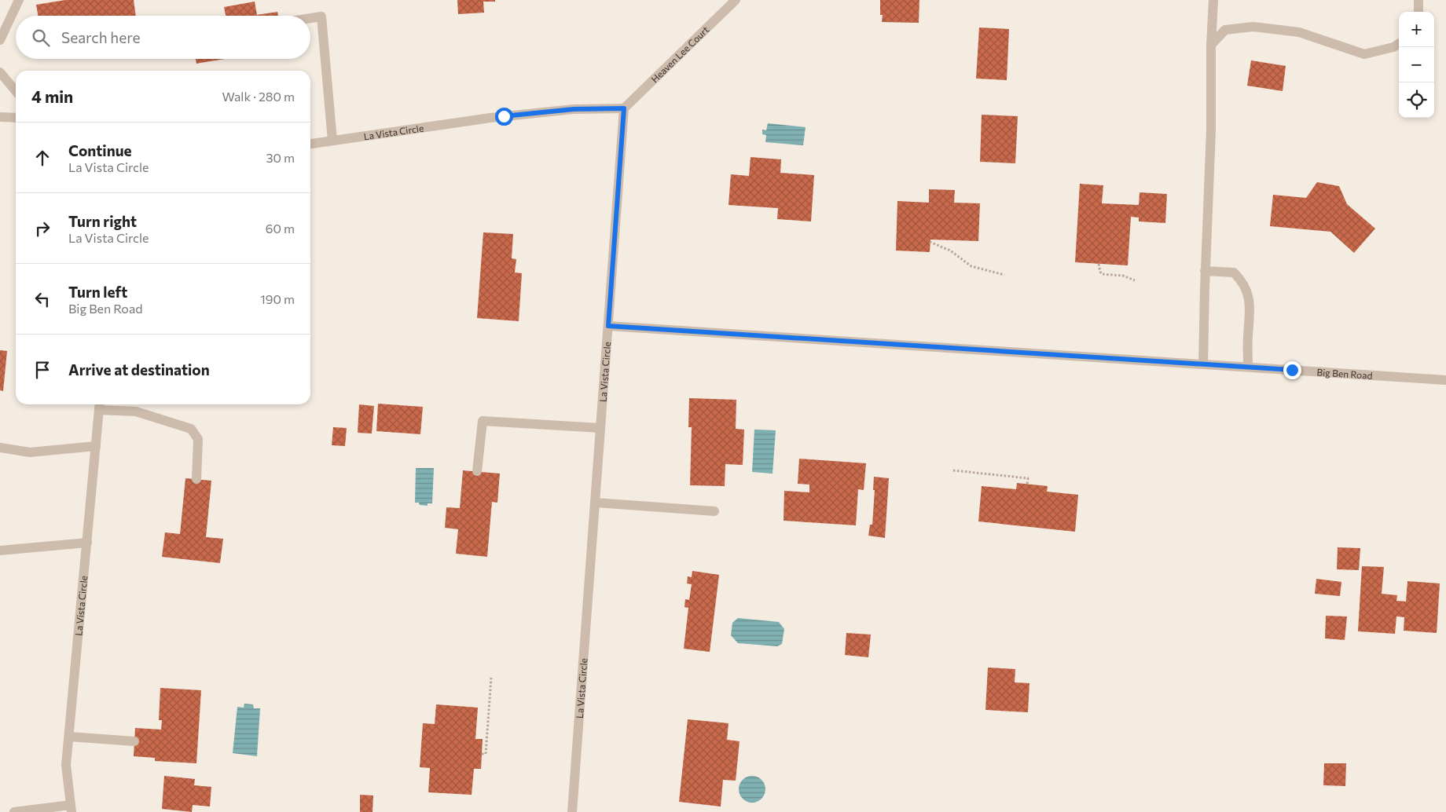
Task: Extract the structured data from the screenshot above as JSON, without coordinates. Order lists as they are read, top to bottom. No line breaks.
{"streets":{"street":["Heaven Lee Court","La Vista Circle","Big Ben Road"]},"crossings":[["Heaven Lee Court","La Vista Circle"],["La Vista Circle","Big Ben Road"]],"page":{"map_buttons":["+","−"],"search":"Search here","heading":["4 min","Walk · 280 m"],"list":[["Continue","La Vista Circle","30 m"],["Turn right","La Vista Circle","60 m"],["Turn left","Big Ben Road","190 m"],"Arrive at destination"]}}
